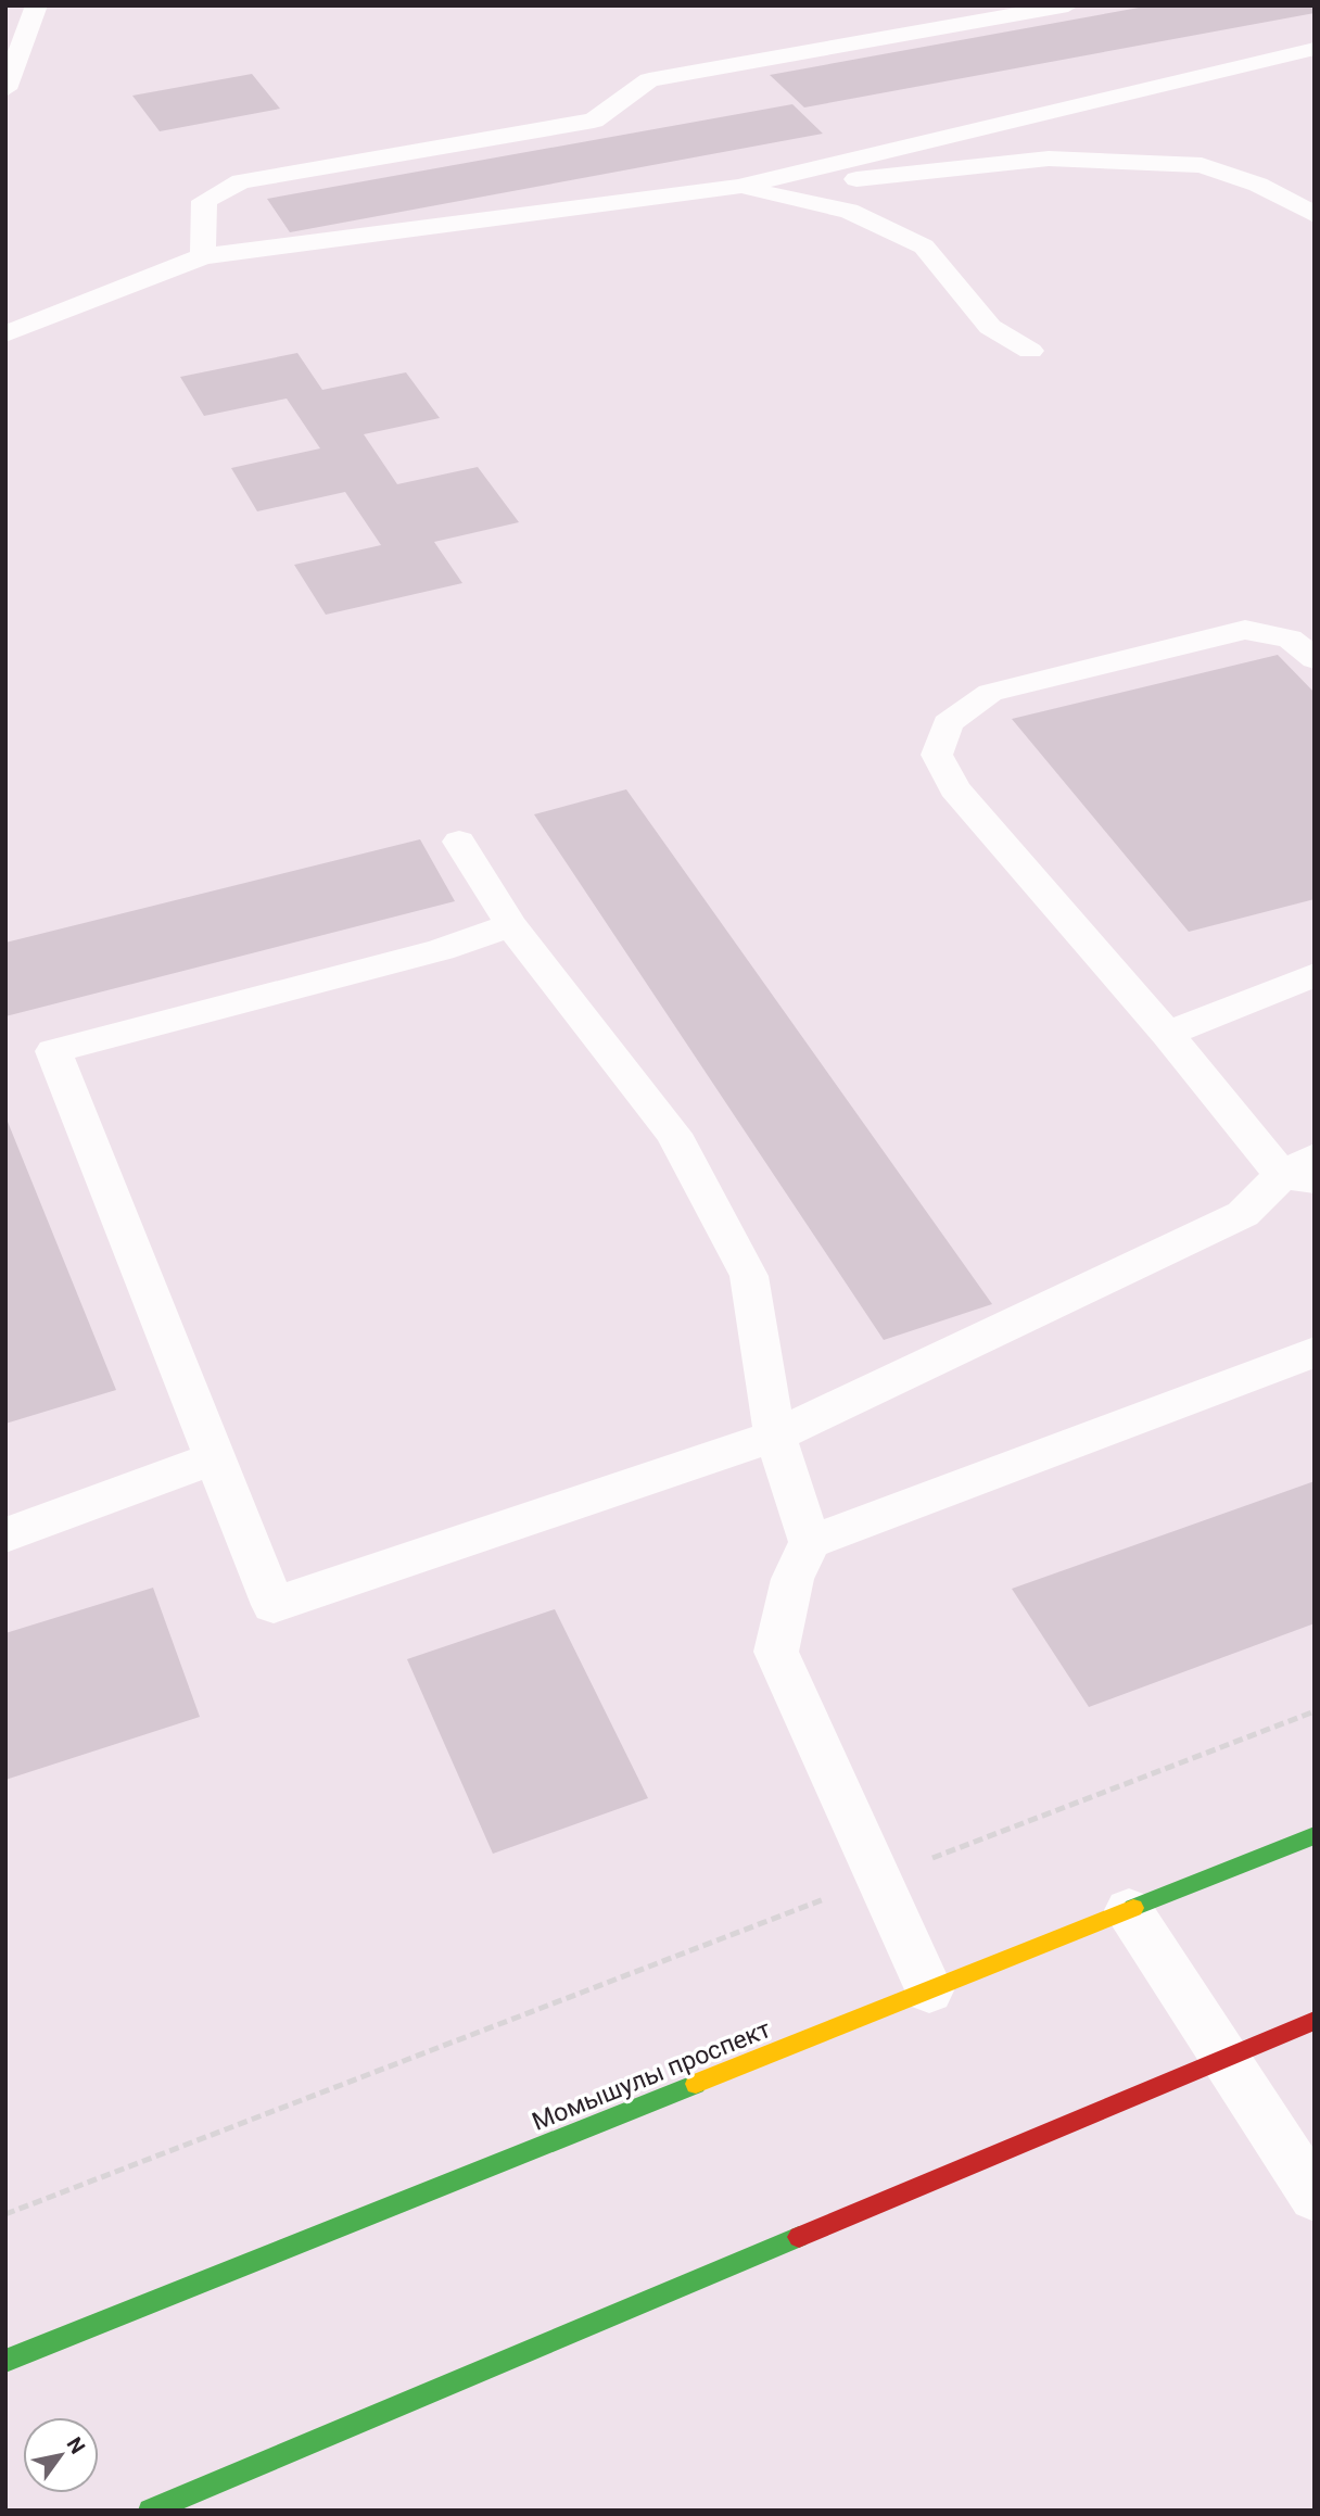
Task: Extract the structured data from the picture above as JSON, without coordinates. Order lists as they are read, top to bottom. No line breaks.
{"streets":{"street":["Момышулы проспект"]},"north":"top right"}
